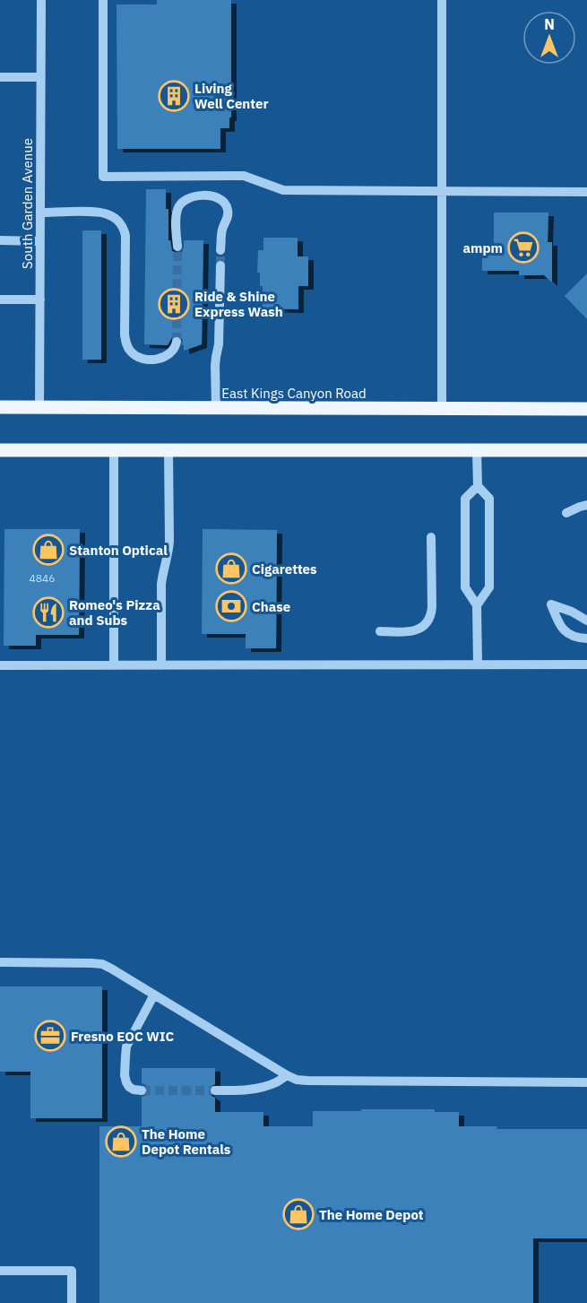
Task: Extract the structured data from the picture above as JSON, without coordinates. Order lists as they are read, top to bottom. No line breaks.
{"streets":{"main road":["East Kings Canyon Road"],"street":["South Garden Avenue"]},"crossings":[["South Garden Avenue","East Kings Canyon Road"]],"places":{"building":["Living Well Center","Ride & Shine Express Wash"],"supermarket":["ampm"],"shop":["Stanton Optical","Cigarettes","The Home Depot Rentals","The Home Depot"],"bank":["Chase"],"restaurant":["Romeo's Pizza and Subs"],"office":["Fresno EOC WIC"]},"house_numbers":["4846"],"north":"top"}
